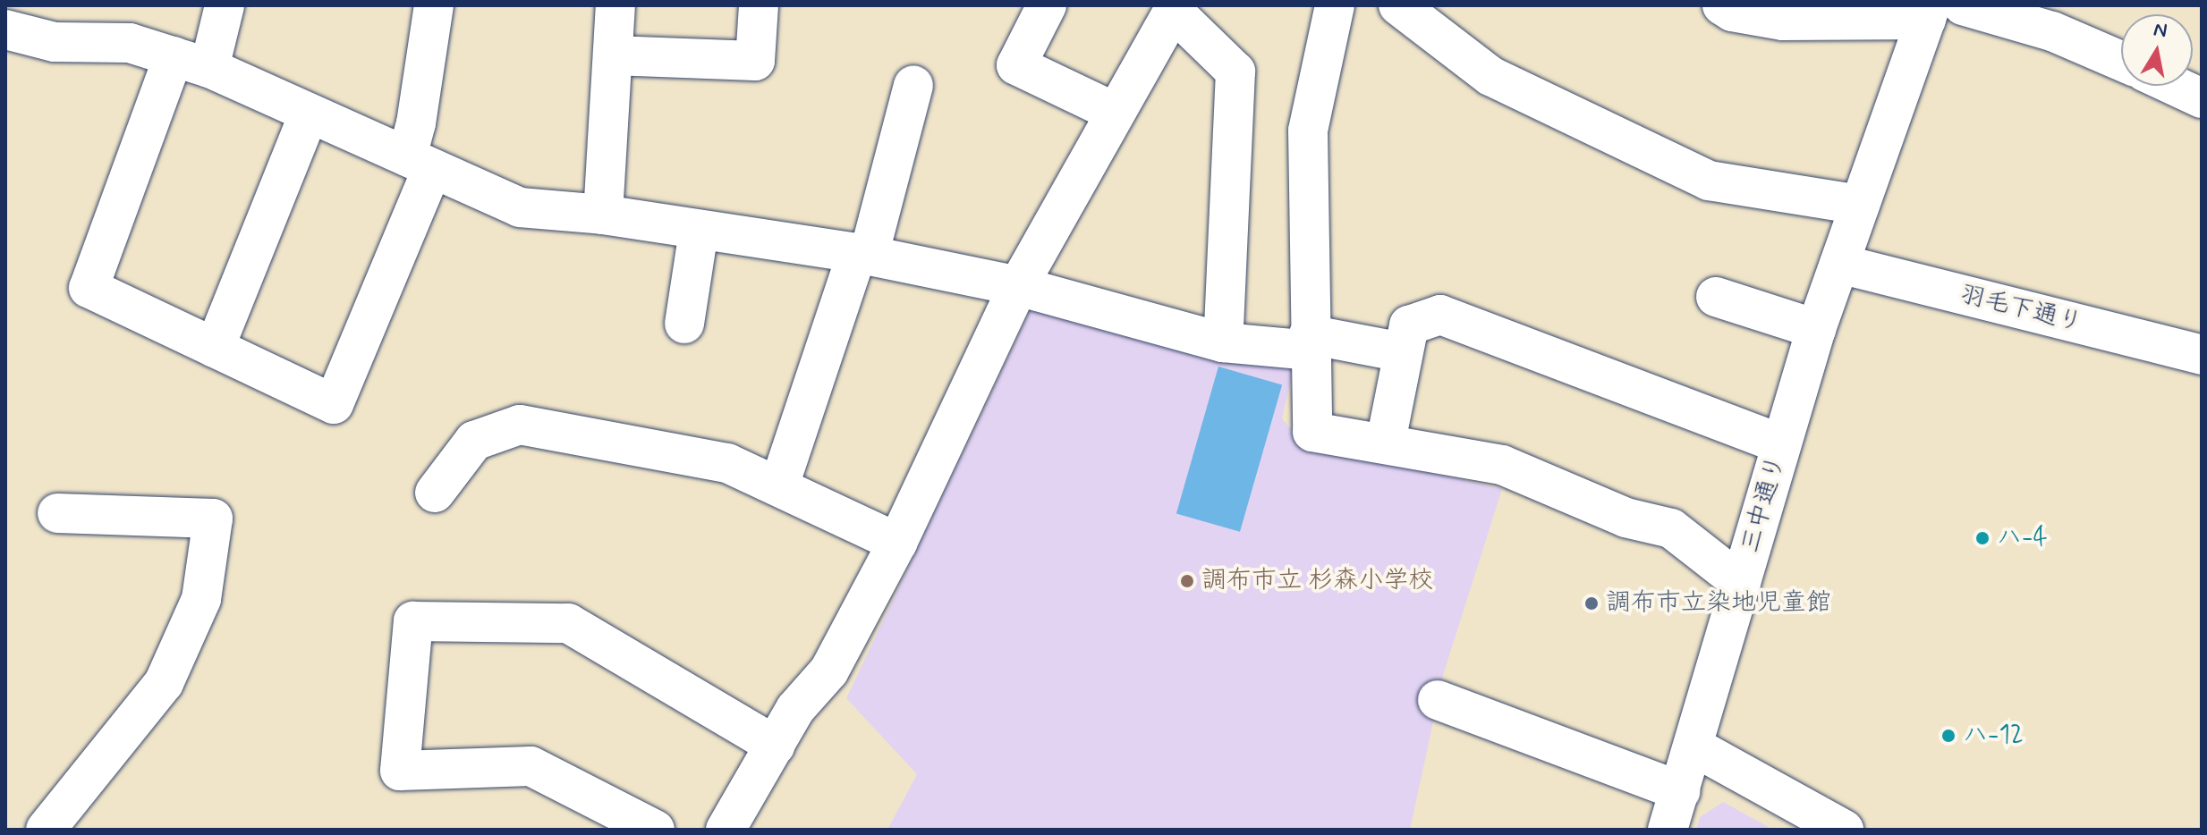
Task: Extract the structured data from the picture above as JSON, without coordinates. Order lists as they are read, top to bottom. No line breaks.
{"streets":{"street":["羽毛下通り","三中通り"]},"crossings":[["羽毛下通り","三中通り"]],"places":["ハ-4","調布市立 杉森小学校","調布市立染地児童館","ハ-12"],"north":"top"}
